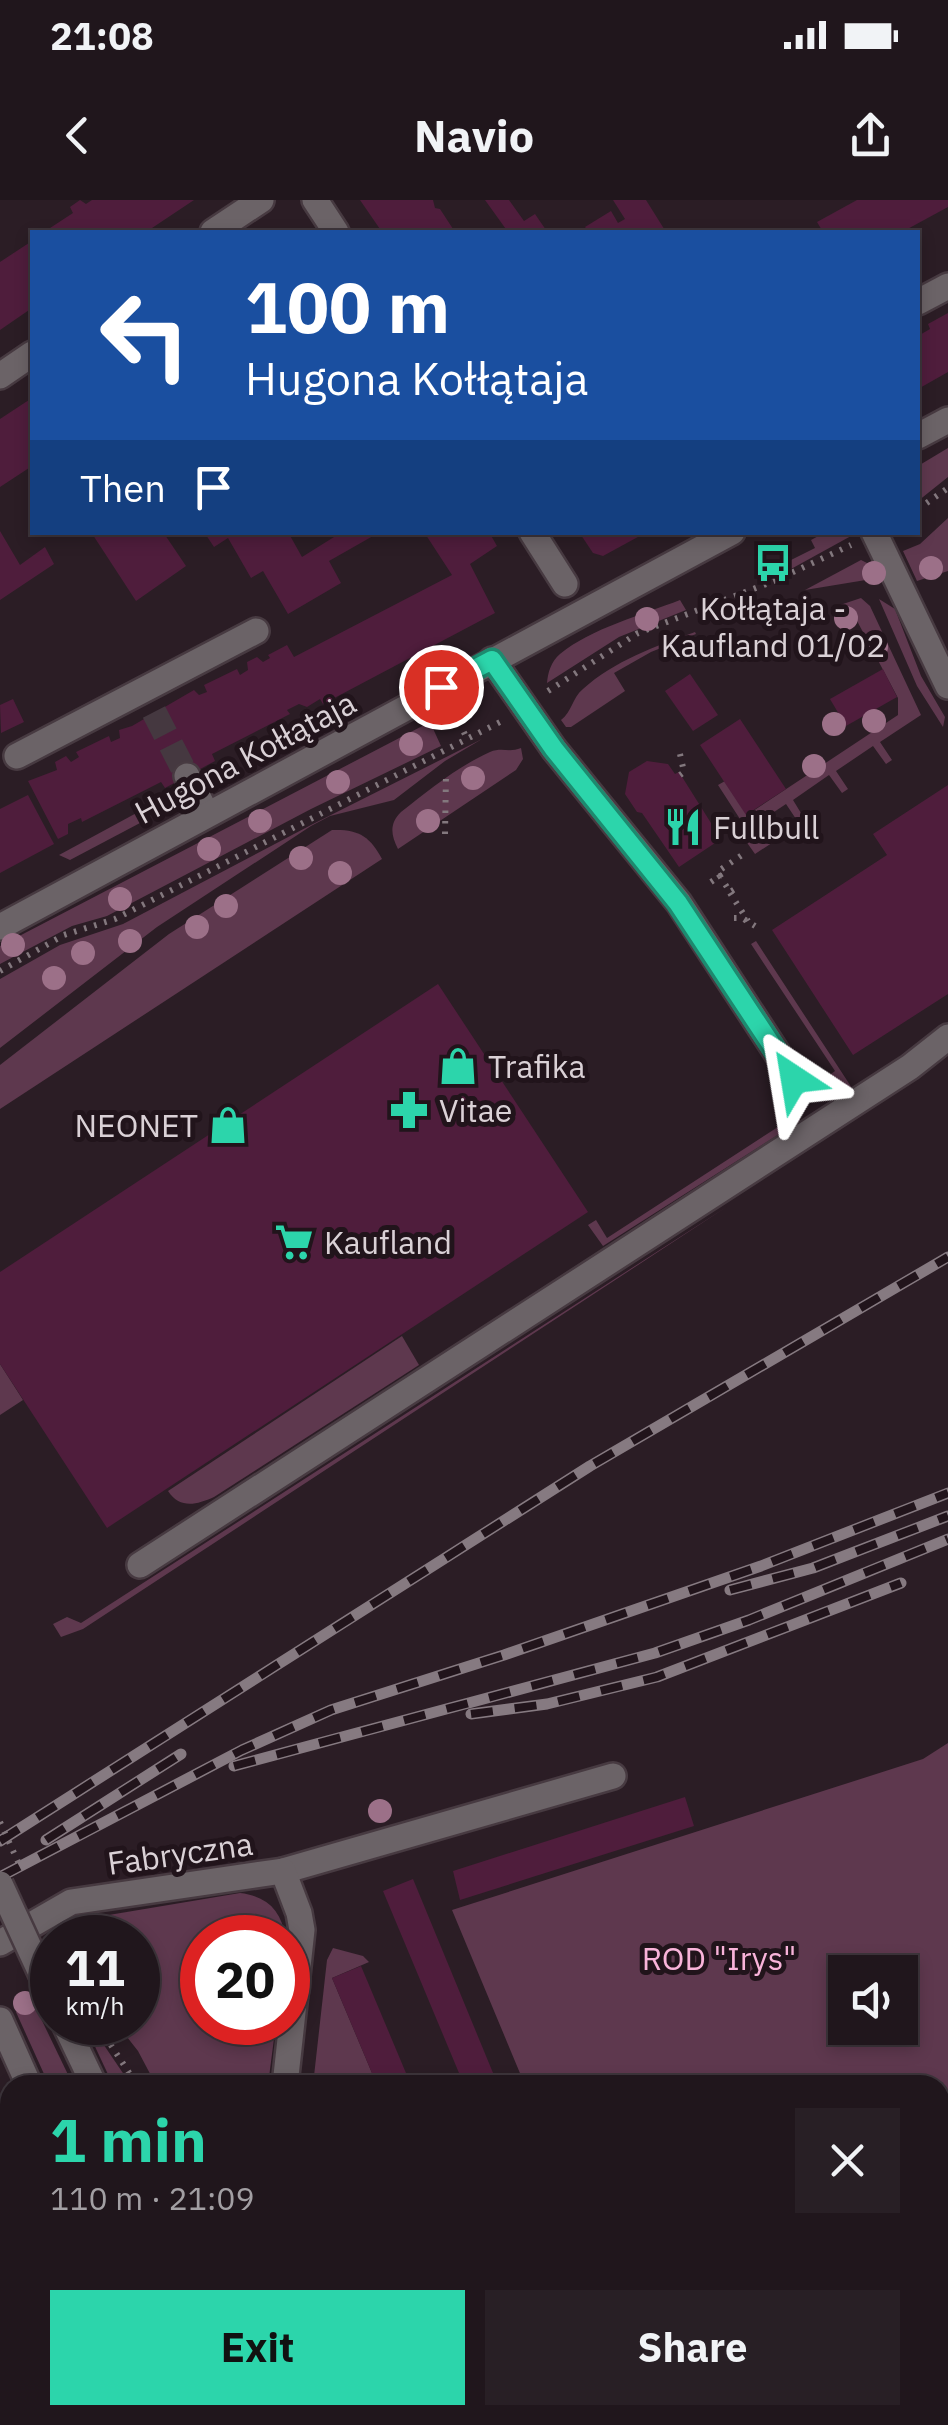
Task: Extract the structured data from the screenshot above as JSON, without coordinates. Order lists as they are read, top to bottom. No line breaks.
{"streets":{"street":["Hugona Kołłątaja","Fabryczna"]},"parks":["ROD \"Irys\""],"places":{"bus stop":["Kołłątaja - Kaufland 01/02"],"restaurant":["Fullbull"],"shop":["Trafika","NEONET"],"pharmacy":["Vitae"],"supermarket":["Kaufland"]},"page":{"status":"21:08","header":"Navio","turn":["100 m","Hugona Kołłątaja"],"then":"Then","speed":"11 km/h","limit":"20","heading":["1 min","110 m · 21:09"],"buttons":["Exit","Share"]}}
